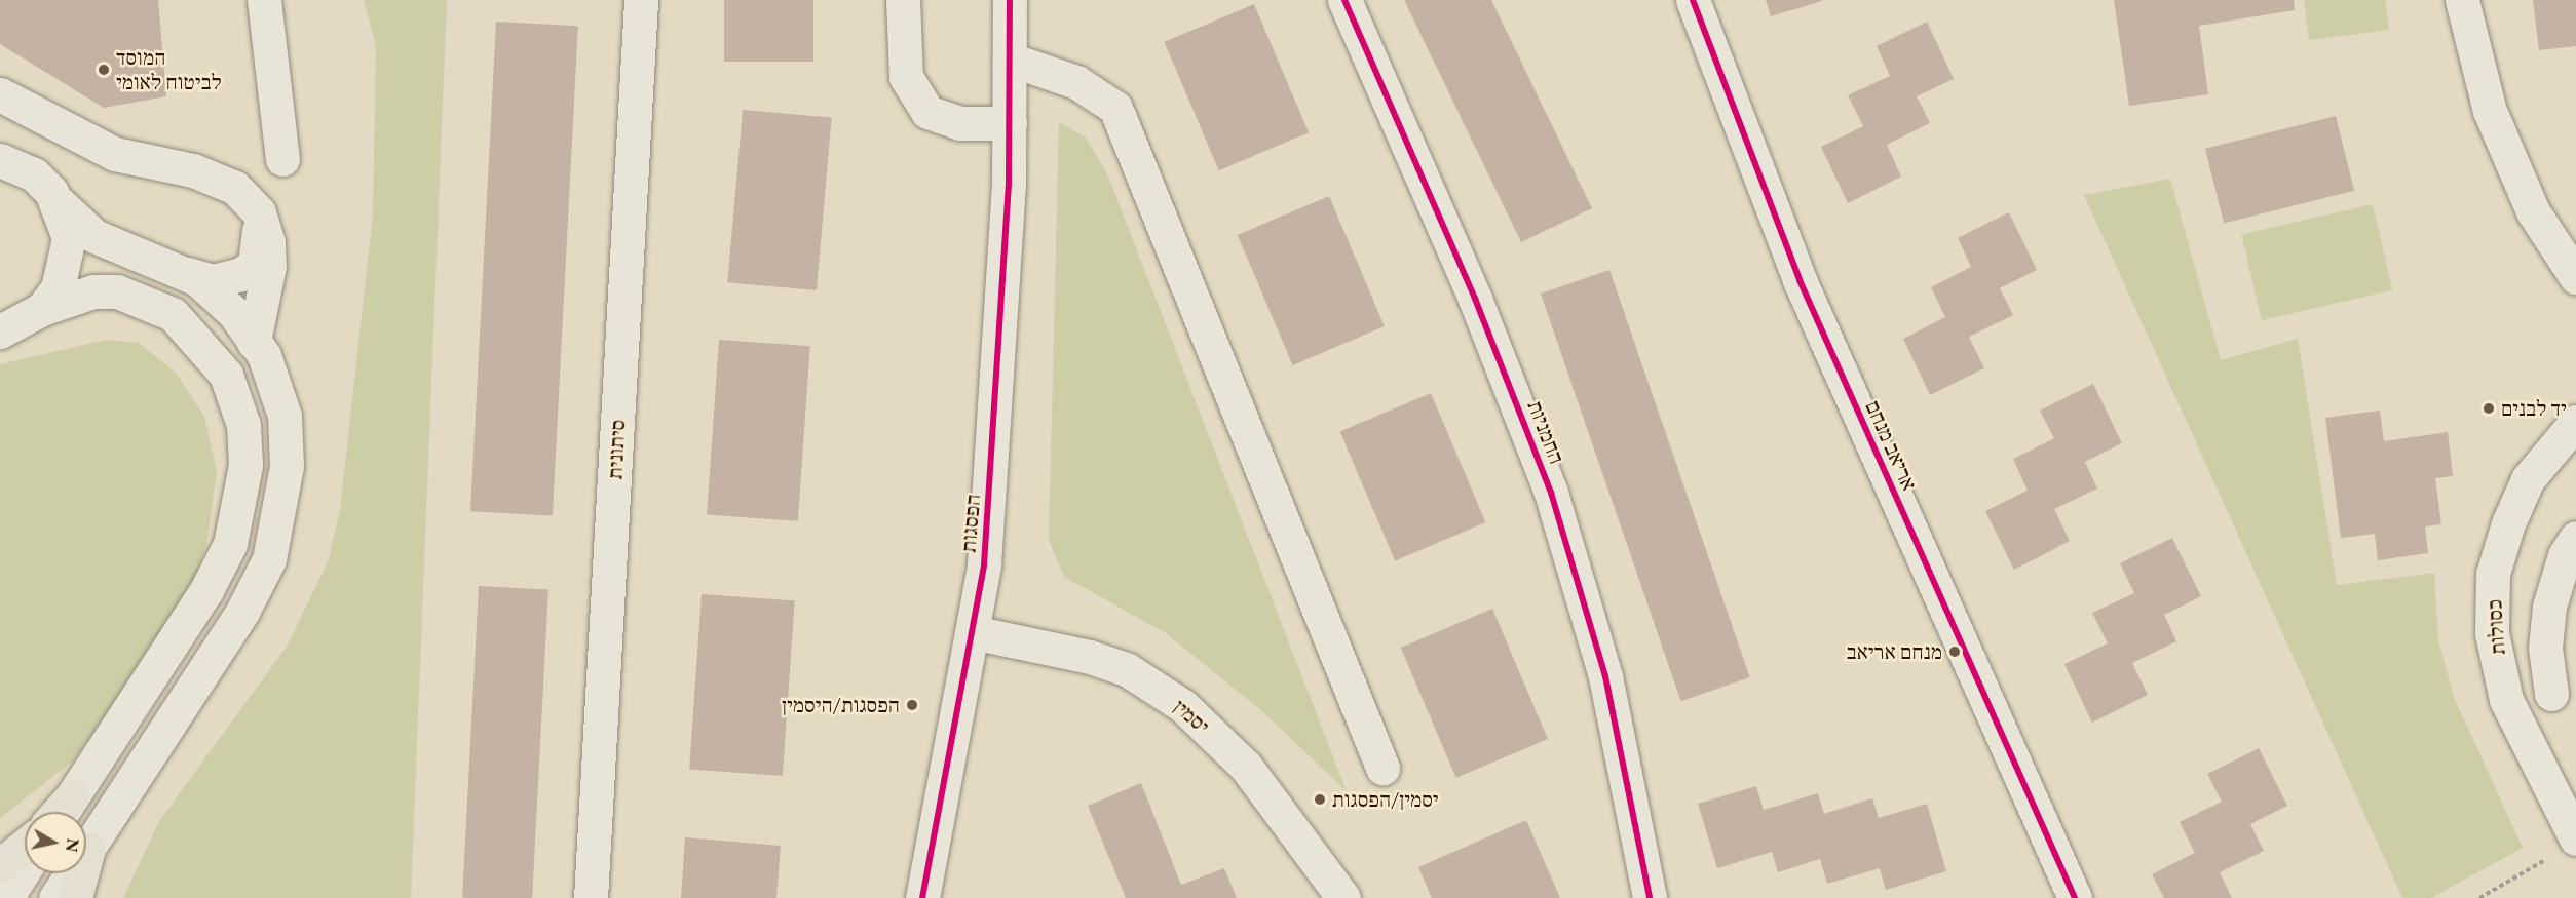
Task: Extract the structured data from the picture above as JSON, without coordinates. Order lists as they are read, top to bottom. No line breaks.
{"streets":{"street":["החמניות","אריאב מנחם","סיתונית","הפסגות","כסולות","יסמין"]},"crossings":[["הפסגות","יסמין"]],"places":["המוסד לביטוח לאומי","יד לבנים","מנחם אריאב","הפסגות/היסמין","יסמין/הפסגות"],"north":"right"}
